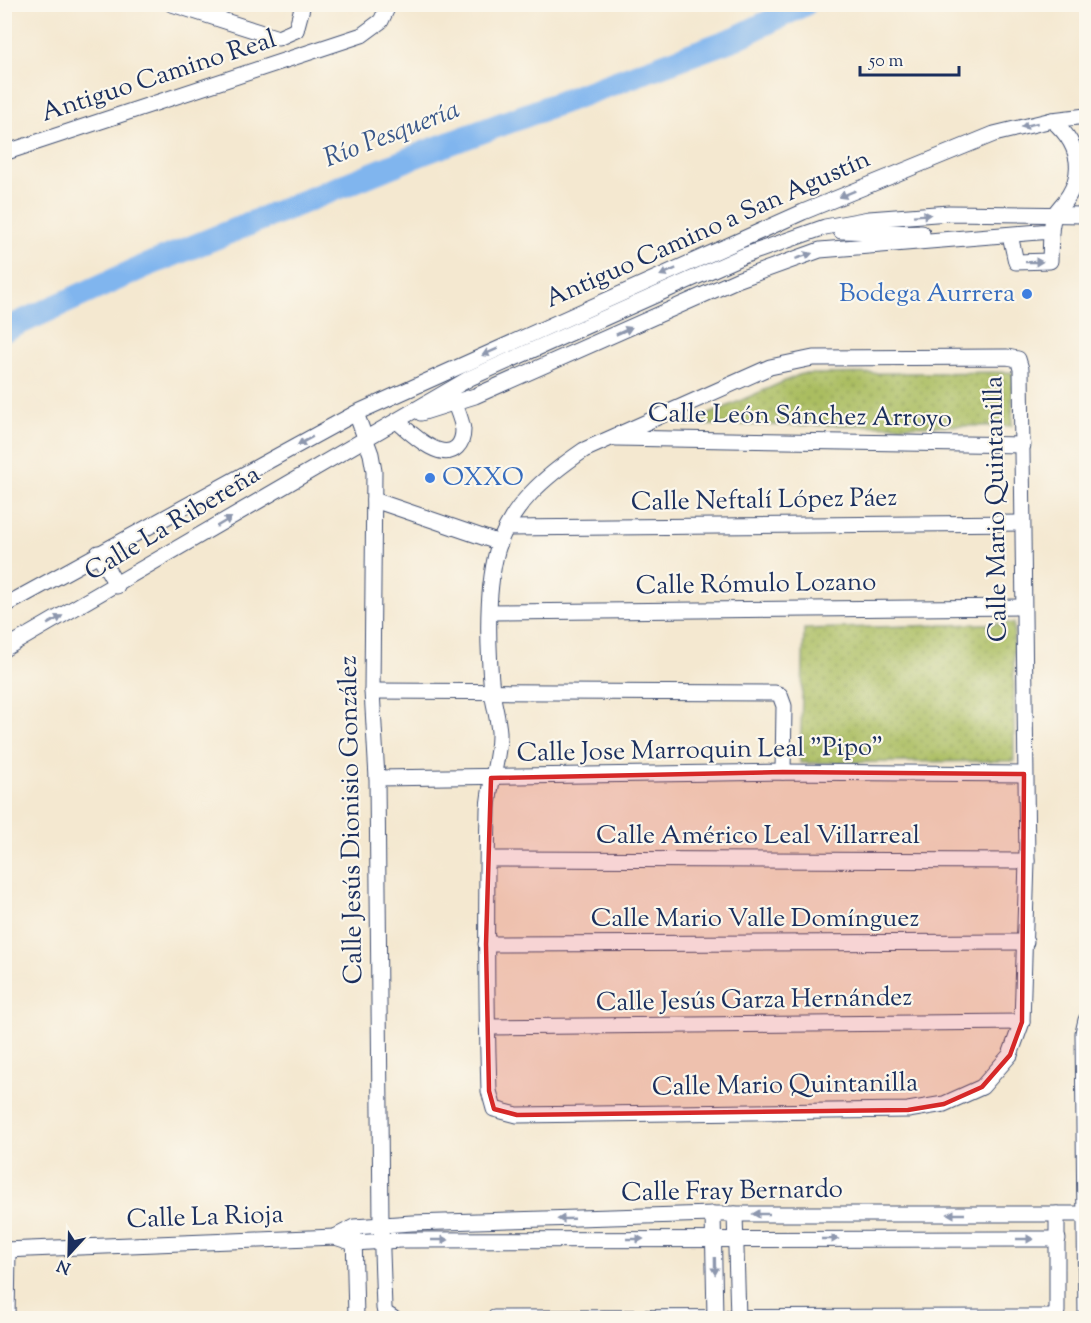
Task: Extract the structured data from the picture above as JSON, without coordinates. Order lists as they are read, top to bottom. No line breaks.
{"streets":{"street":["Antiguo Camino Real","Antiguo Camino a San Agustín","Calle León Sánchez Arroyo","Calle Neftalí López Páez","Calle Mario Quintanilla","Calle La Ribereña","Calle Rómulo Lozano","Calle Jose Marroquin Leal \"Pipo\"","Calle Jesús Dionisio González","Calle Américo Leal Villarreal","Calle Mario Valle Domínguez","Calle Jesús Garza Hernández","Calle Fray Bernardo","Calle La Rioja"]},"crossings":[["Antiguo Camino a San Agustín","Calle La Ribereña"],["Antiguo Camino a San Agustín","Calle Jesús Dionisio González"],["Calle León Sánchez Arroyo","Calle Mario Quintanilla"],["Calle Neftalí López Páez","Calle Mario Quintanilla"],["Calle Mario Quintanilla","Calle Rómulo Lozano"],["Calle Mario Quintanilla","Calle Jose Marroquin Leal \"Pipo\""],["Calle Mario Quintanilla","Calle Américo Leal Villarreal"],["Calle Mario Quintanilla","Calle Mario Valle Domínguez"],["Calle Mario Quintanilla","Calle Jesús Garza Hernández"],["Calle La Ribereña","Calle Jesús Dionisio González"],["Calle Jose Marroquin Leal \"Pipo\"","Calle Jesús Dionisio González"],["Calle Jesús Dionisio González","Calle Fray Bernardo"],["Calle Jesús Dionisio González","Calle La Rioja"],["Calle Fray Bernardo","Calle La Rioja"]],"water":["Río Pesquería"],"places":["Bodega Aurrera","OXXO"],"scale_bar":"50 m","north":"bottom"}
